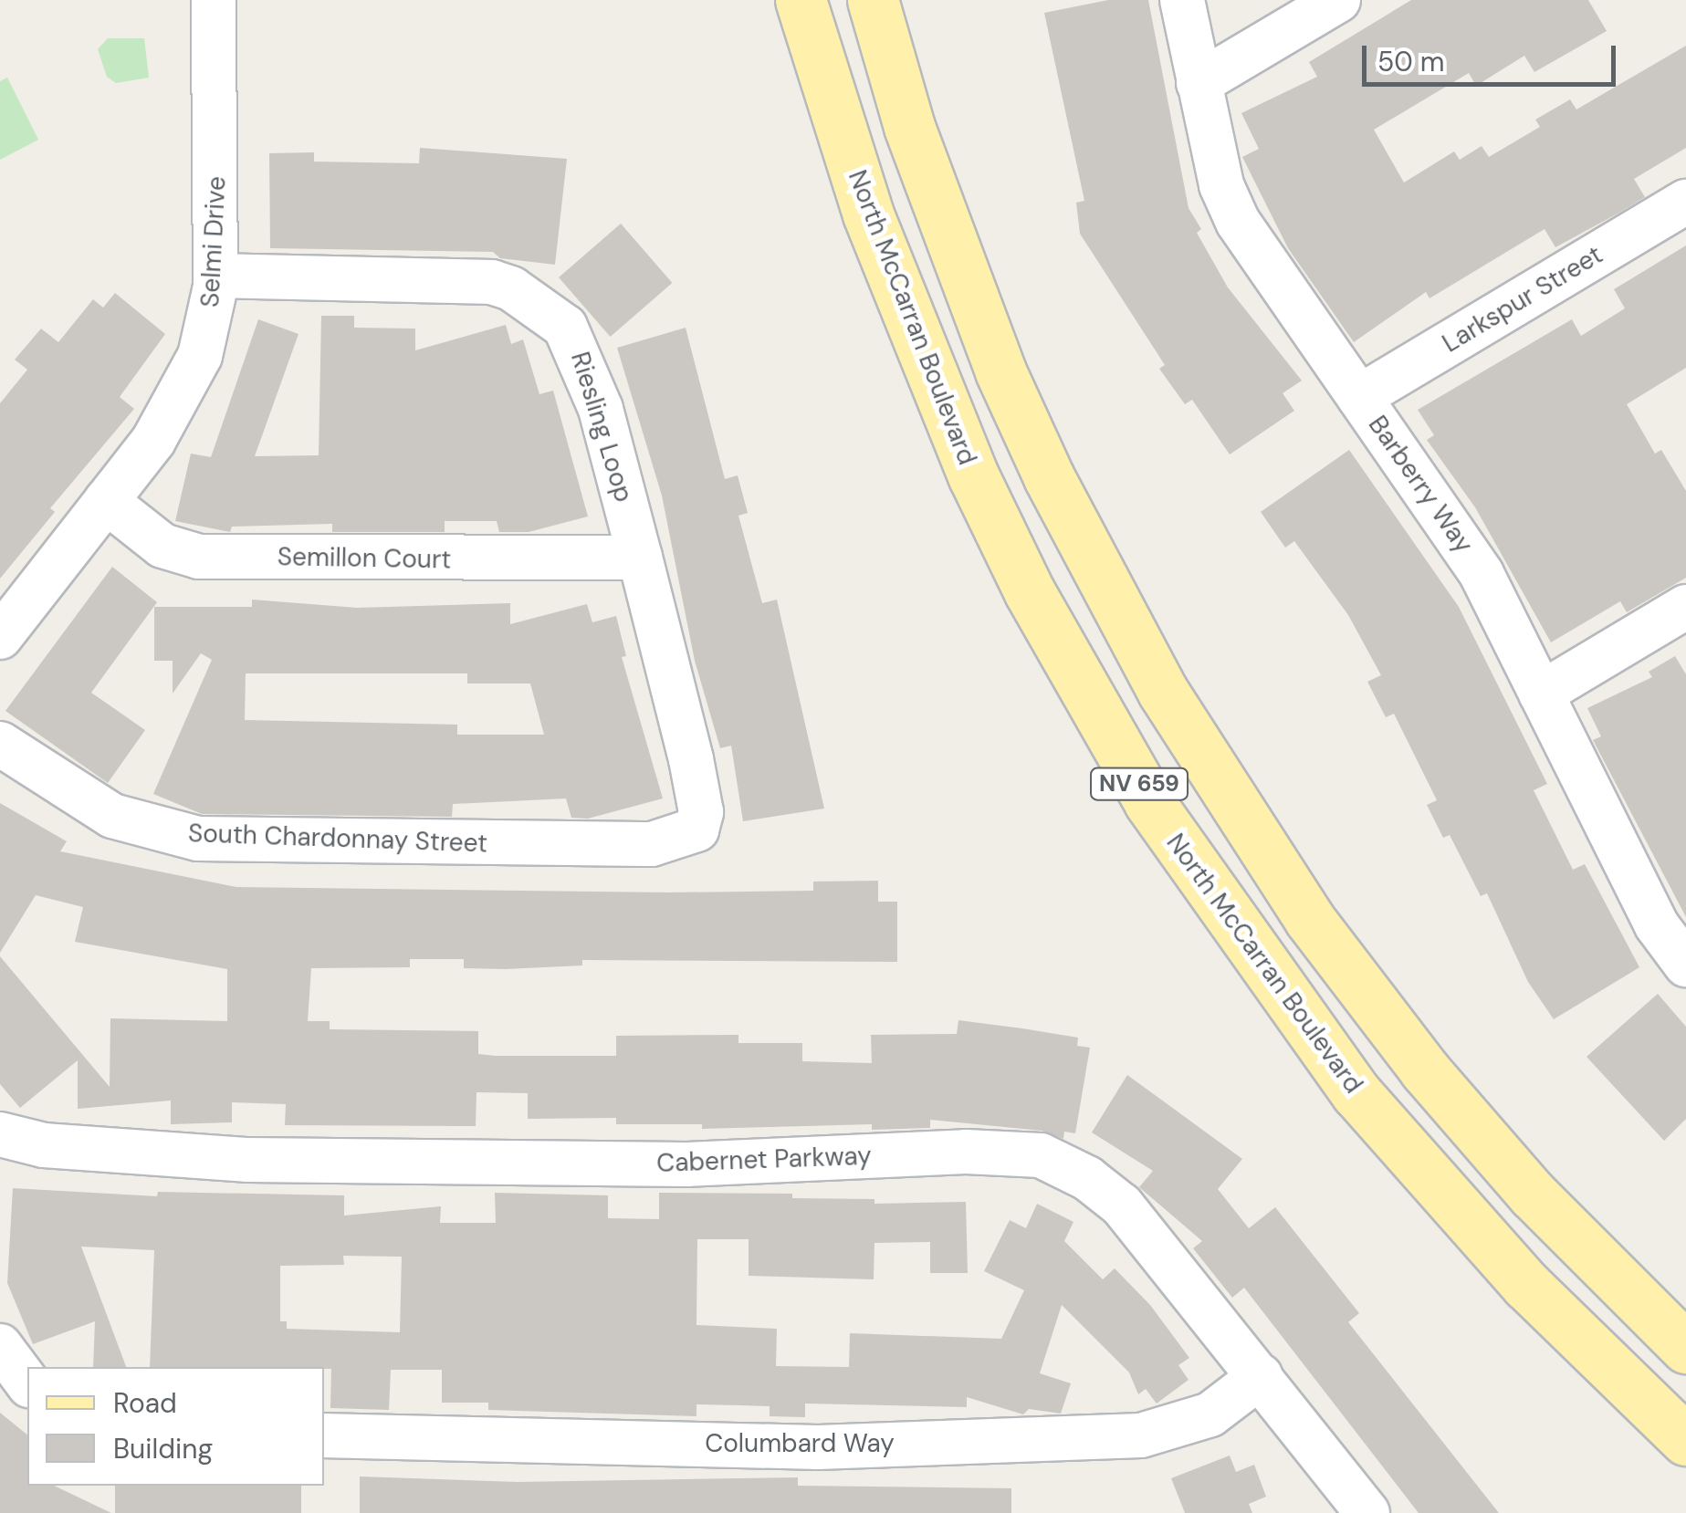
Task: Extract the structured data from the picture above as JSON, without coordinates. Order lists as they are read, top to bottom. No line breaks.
{"streets":{"main road":["North McCarran Boulevard","NV 659"],"street":["Selmi Drive","Larkspur Street","Riesling Loop","Barberry Way","Semillon Court","South Chardonnay Street","Cabernet Parkway","Columbard Way"]},"crossings":[["Selmi Drive","Riesling Loop"],["Selmi Drive","Semillon Court"],["Larkspur Street","Barberry Way"],["Riesling Loop","Semillon Court"],["Riesling Loop","South Chardonnay Street"],["Cabernet Parkway","Columbard Way"]],"legend":["Road","Building"],"scale_bar":"50 m"}
